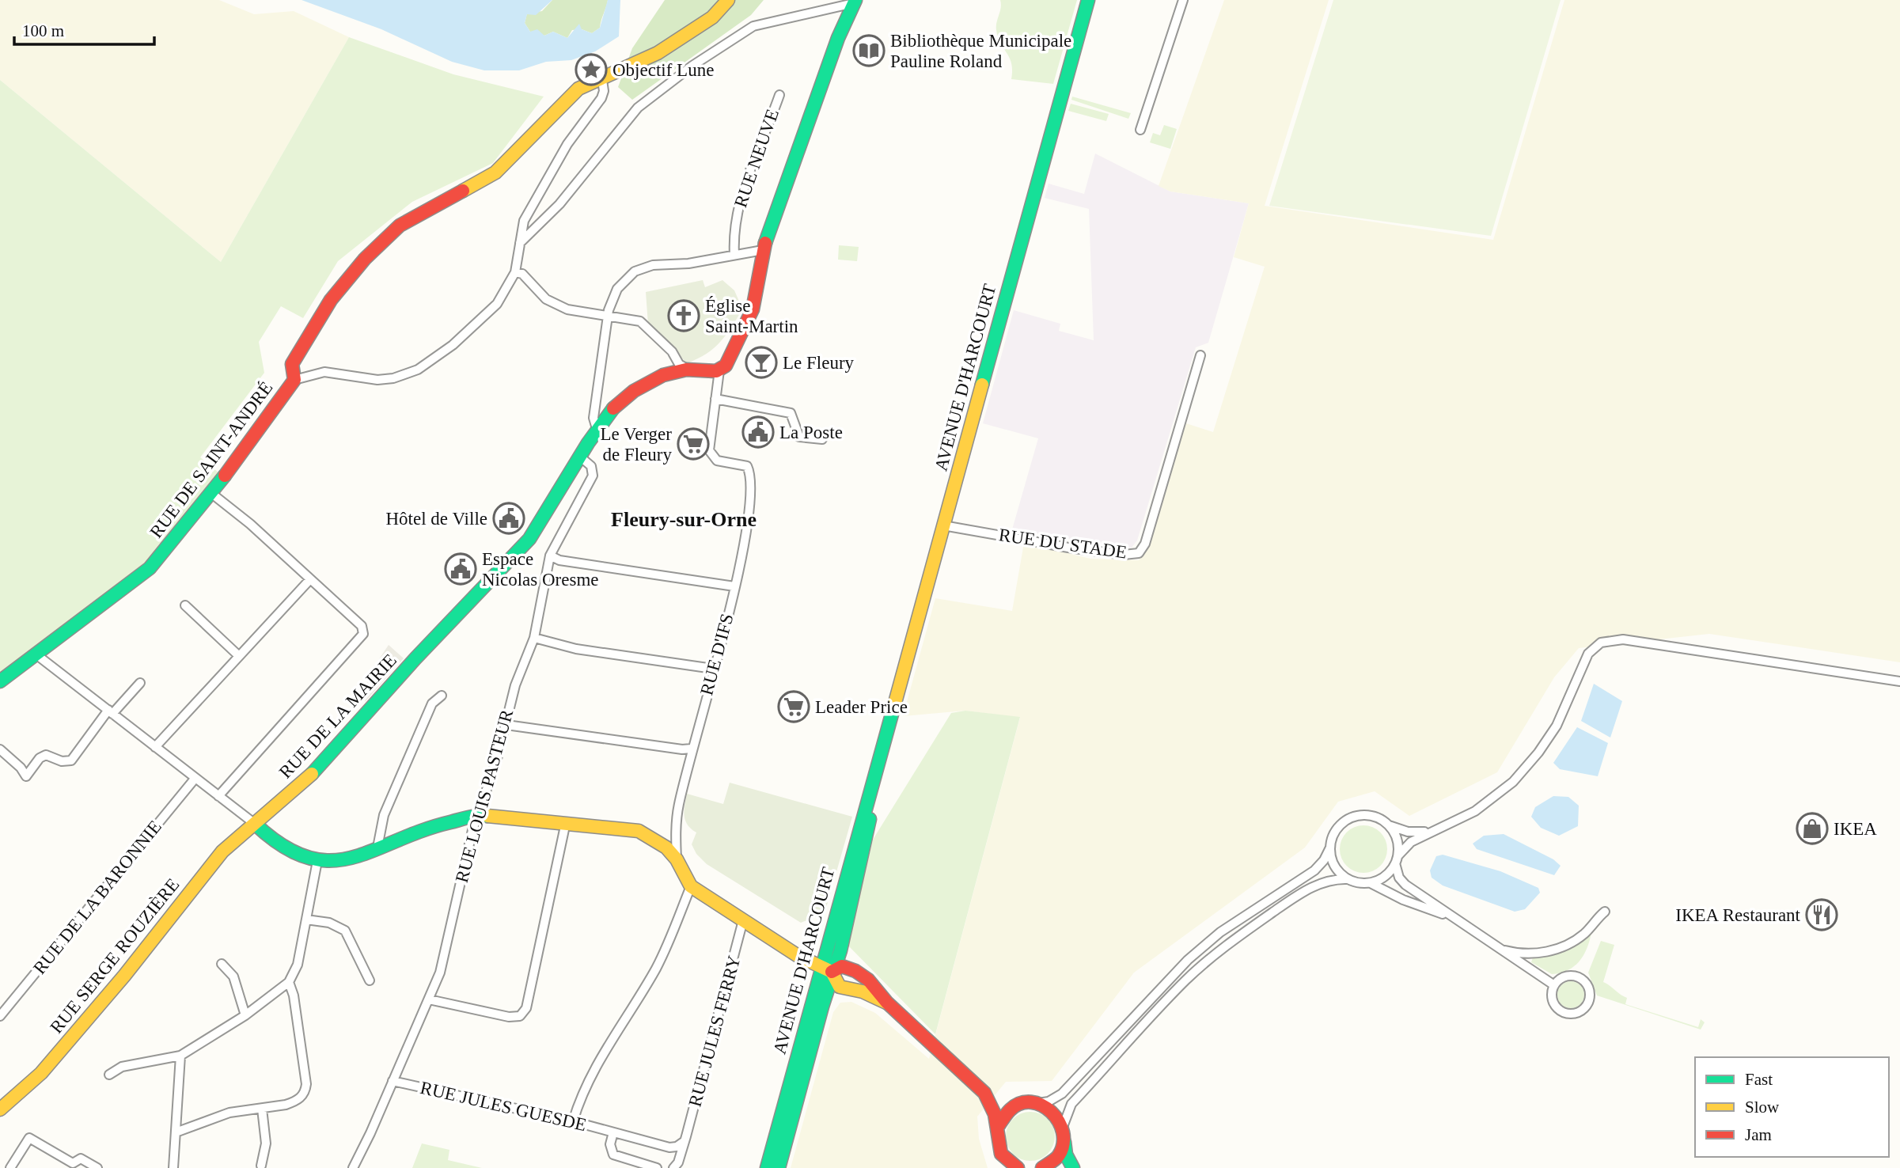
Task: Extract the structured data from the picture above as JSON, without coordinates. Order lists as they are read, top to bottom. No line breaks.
{"streets":{"street":["RUE NEUVE","AVENUE D'HARCOURT","RUE DE SAINT-ANDRÉ","RUE DU STADE","RUE D'IFS","RUE DE LA MAIRIE","RUE LOUIS PASTEUR","RUE DE LA BARONNIE","RUE SERGE ROUZIÈRE","RUE JULES FERRY","RUE JULES GUESDE"]},"crossings":[["AVENUE D'HARCOURT","RUE DU STADE"],["RUE DE LA MAIRIE","RUE LOUIS PASTEUR"],["RUE DE LA MAIRIE","RUE SERGE ROUZIÈRE"],["RUE LOUIS PASTEUR","RUE JULES GUESDE"],["RUE JULES FERRY","RUE JULES GUESDE"]],"districts":["Fleury-sur-Orne"],"places":{"library":["Bibliothèque Municipale Pauline Roland"],"place":["Objectif Lune"],"church":["Église Saint-Martin"],"bar":["Le Fleury"],"public building":["La Poste","Hôtel de Ville","Espace Nicolas Oresme"],"supermarket":["Le Verger de Fleury","Leader Price"],"shop":["IKEA"],"restaurant":["IKEA Restaurant"]},"legend":["Fast","Slow","Jam"],"scale_bar":"100 m"}
